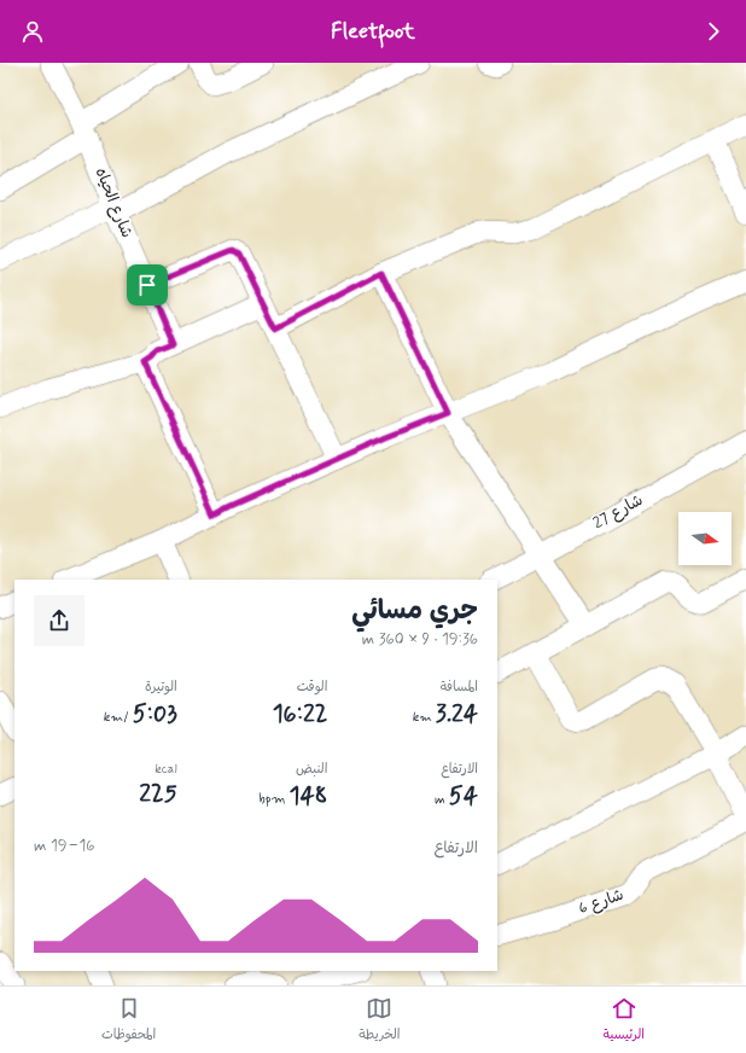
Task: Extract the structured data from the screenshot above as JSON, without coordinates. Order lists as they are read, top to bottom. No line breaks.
{"streets":{"street":["شارع الحياه","شارع 27","شارع 6"]},"north":"right","page":{"header":"Fleetfoot","heading":["جري مسائي","19:36 · 9 × 360 m"],"stats":[["المسافة","3.24 km"],["الوقت","16:22"],["الوتيرة","5:03 /km"],["الارتفاع","54 m"],["النبض","148 bpm"],["kcal","225"]],"chart":["الارتفاع","16–19 m"],"tabs":["الرئيسية","الخريطة","المحفوظات"]}}
